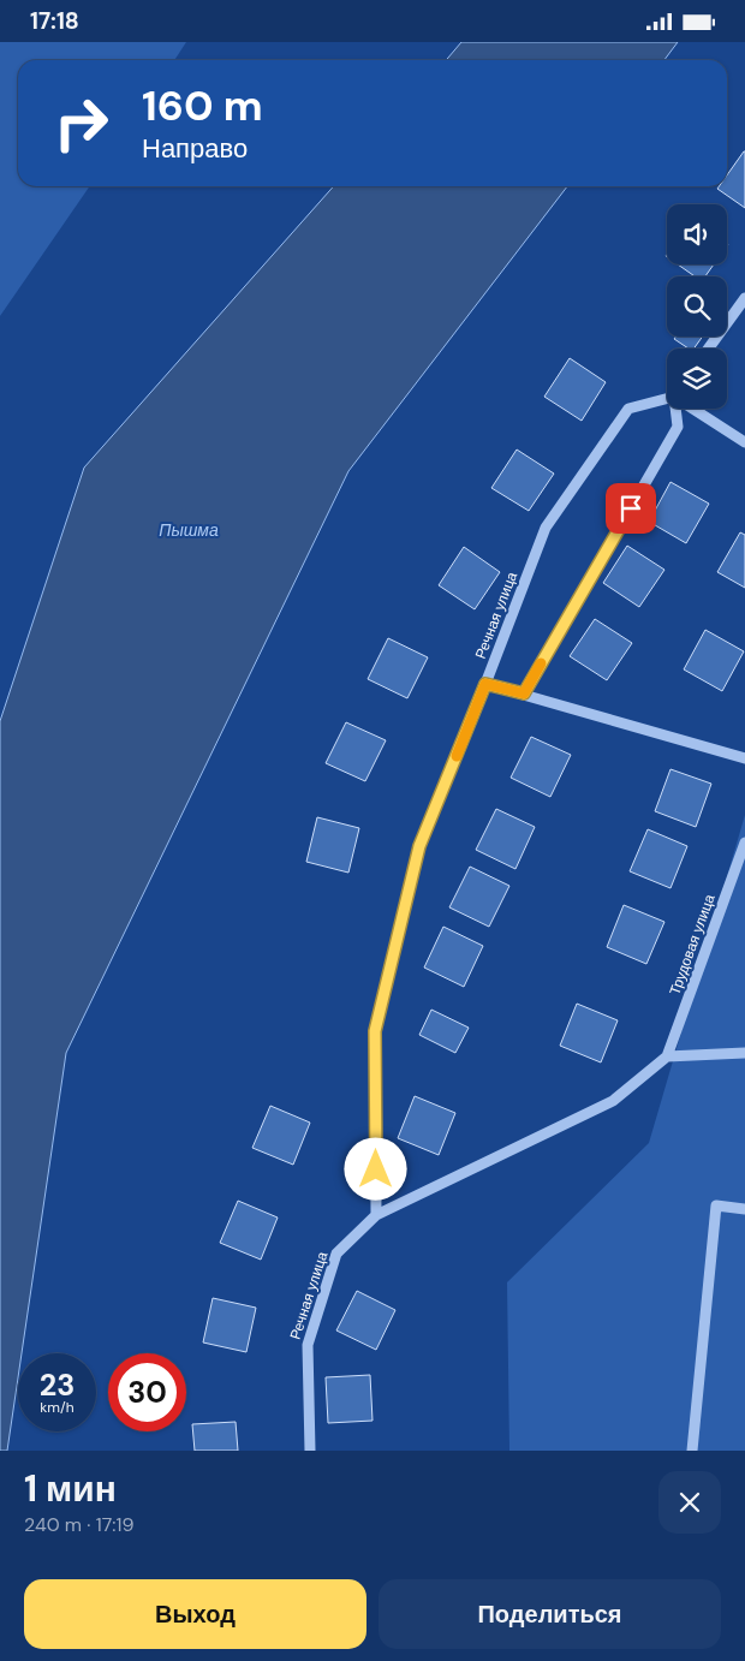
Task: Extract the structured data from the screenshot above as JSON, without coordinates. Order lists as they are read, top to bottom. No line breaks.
{"streets":{"street":["Речная улица","Трудовая улица"]},"water":["Пышма"],"page":{"status":"17:18","turn":["160 m","Направо"],"speed":"23 km/h","limit":"30","heading":["1 мин","240 m · 17:19"],"buttons":["Выход","Поделиться"]}}
